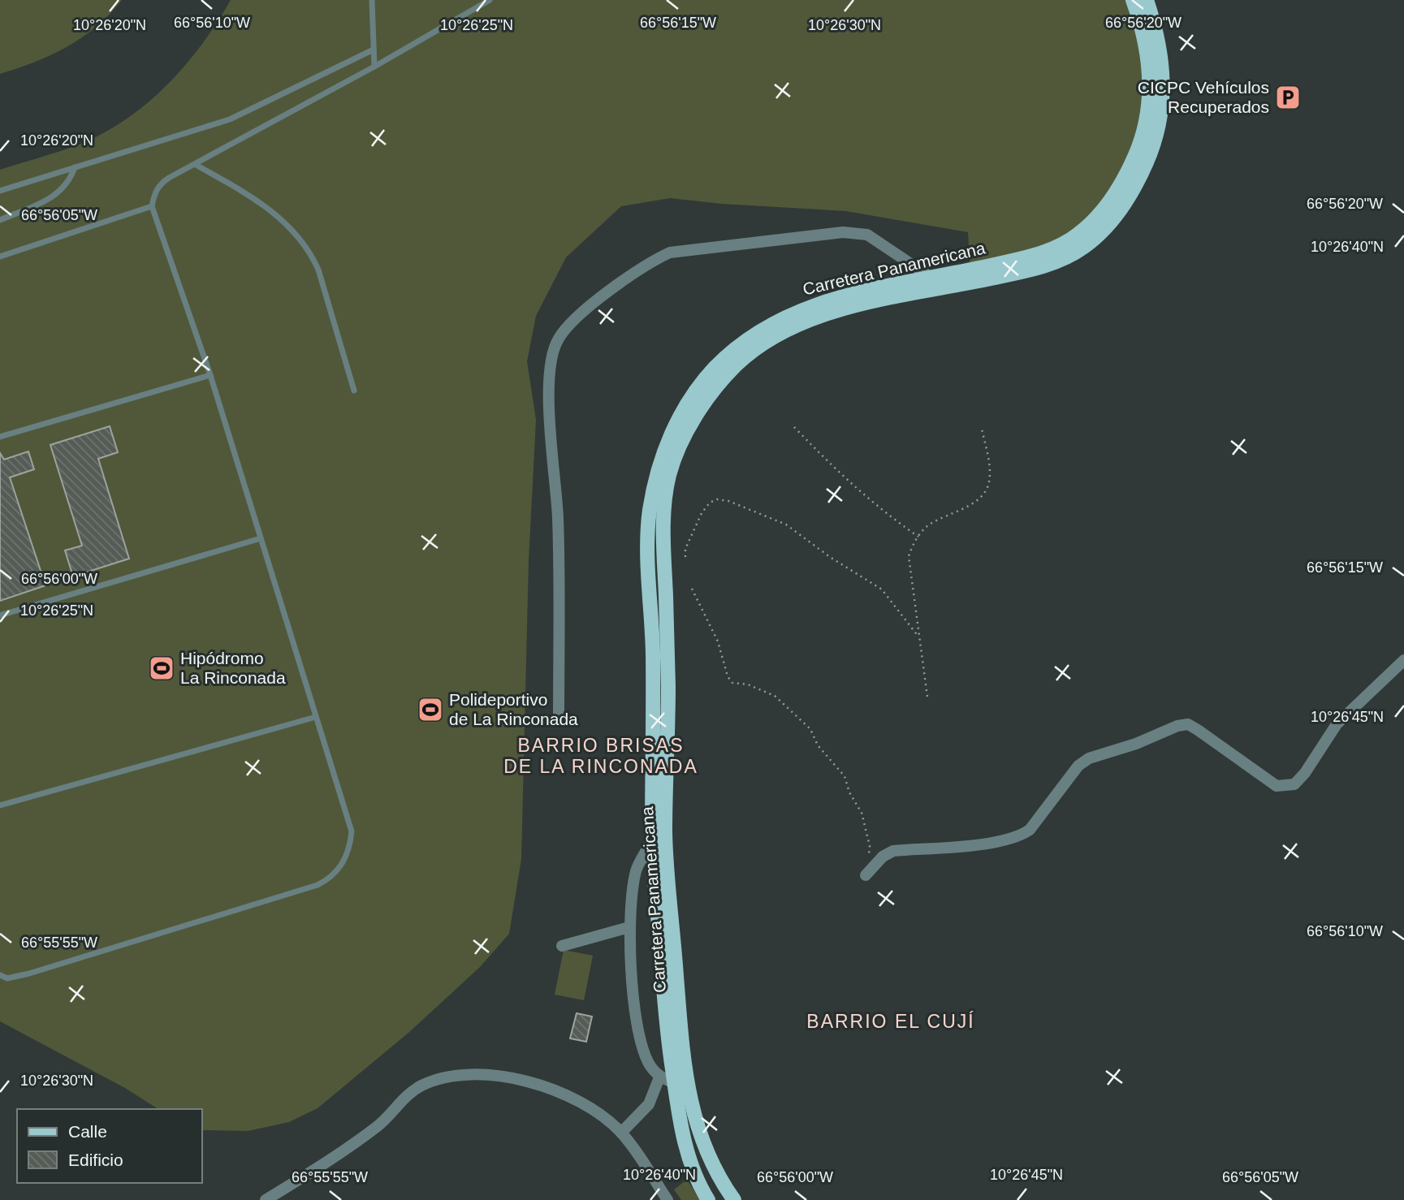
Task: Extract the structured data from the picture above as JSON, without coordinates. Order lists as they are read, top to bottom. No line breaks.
{"streets":{"main road":["Carretera Panamericana"]},"districts":["BARRIO BRISAS DE LA RINCONADA","BARRIO EL CUJÍ"],"places":{"parking":["CICPC Vehículos Recuperados"],"sports":["Hipódromo La Rinconada","Polideportivo de La Rinconada"]},"legend":["Calle","Edificio"],"coordinates":["66°56'10\"W","66°56'15\"W","66°56'20\"W","10°26'25\"N","10°26'20\"N","10°26'30\"N","66°56'05\"W","10°26'40\"N","66°56'00\"W","10°26'45\"N","66°55'55\"W"]}
